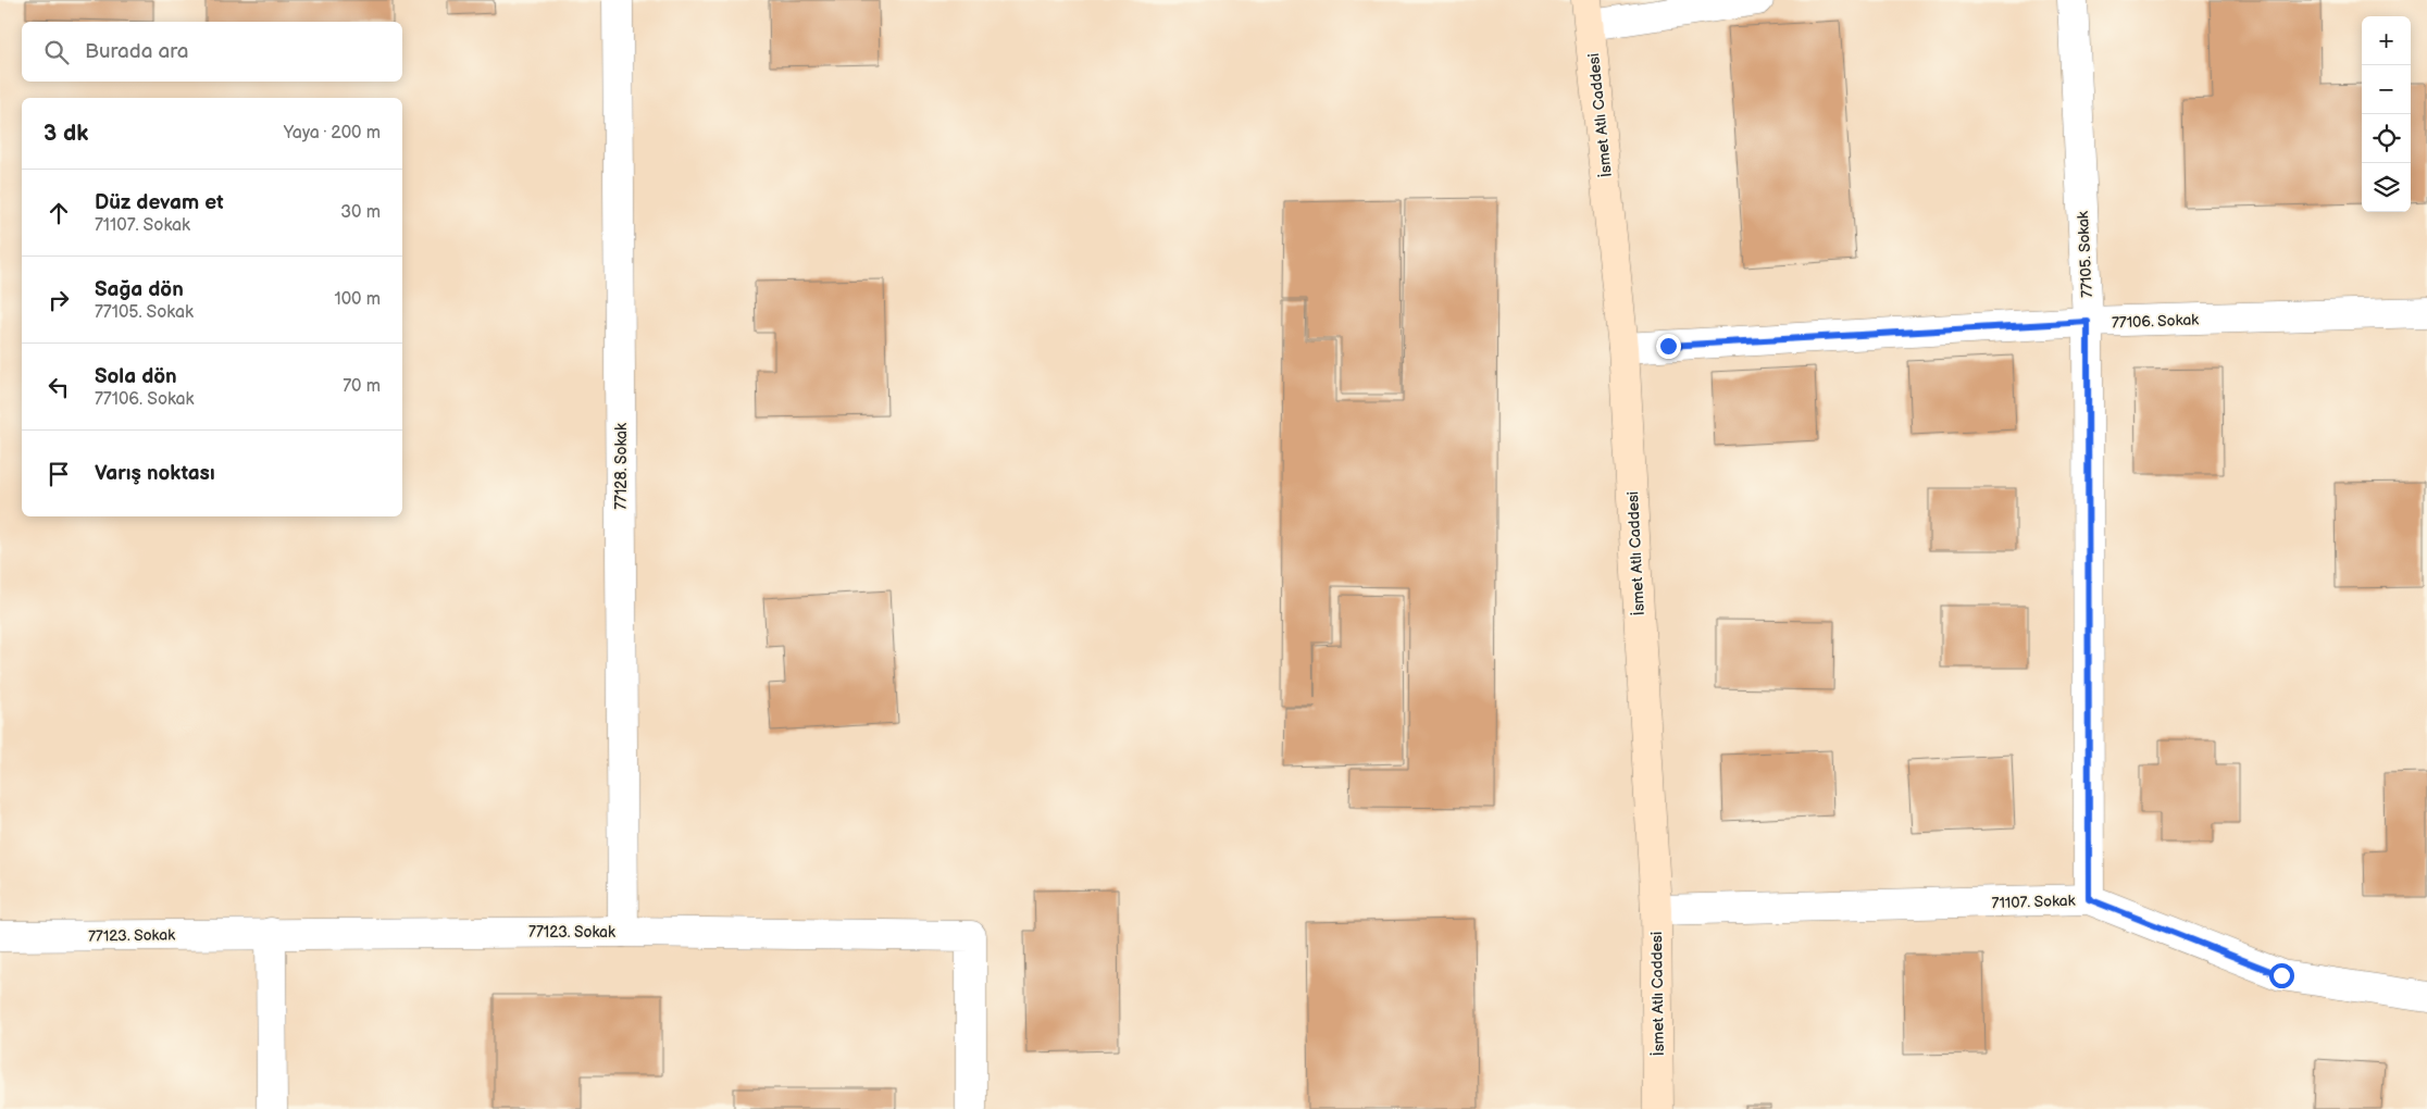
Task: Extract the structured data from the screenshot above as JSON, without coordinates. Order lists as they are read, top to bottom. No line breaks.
{"streets":{"main road":["İsmet Atlı Caddesi"],"street":["77105. Sokak","77106. Sokak","77128. Sokak","71107. Sokak","77123. Sokak"]},"crossings":[["İsmet Atlı Caddesi","77106. Sokak"],["İsmet Atlı Caddesi","71107. Sokak"],["77105. Sokak","77106. Sokak"],["77105. Sokak","71107. Sokak"],["77128. Sokak","77123. Sokak"]],"page":{"map_buttons":["+","−"],"search":"Burada ara","heading":["3 dk","Yaya · 200 m"],"list":[["Düz devam et","71107. Sokak","30 m"],["Sağa dön","77105. Sokak","100 m"],["Sola dön","77106. Sokak","70 m"],"Varış noktası"]}}
